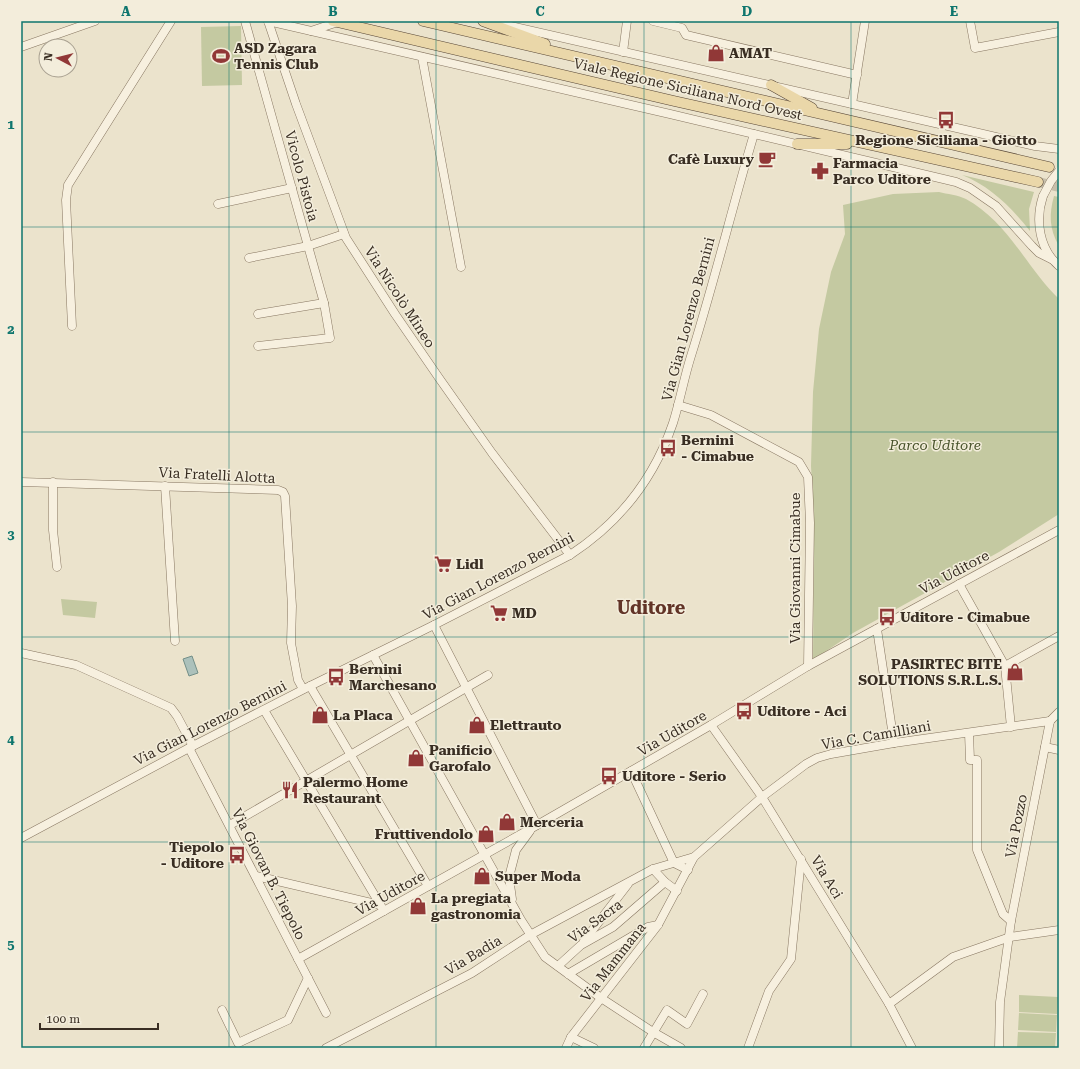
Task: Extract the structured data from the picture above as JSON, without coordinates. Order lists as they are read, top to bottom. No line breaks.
{"streets":{"main road":["Viale Regione Siciliana Nord Ovest"],"street":["Vicolo Pistoia","Via Nicolò Mineo","Via Gian Lorenzo Bernini","Via Fratelli Alotta","Via Giovanni Cimabue","Via Uditore","Via C. Camilliani","Via Pozzo","Via Giovan B. Tiepolo","Via Aci","Via Sacra","Via Badia","Via Mammana"]},"crossings":[["Viale Regione Siciliana Nord Ovest","Via Nicolò Mineo"],["Viale Regione Siciliana Nord Ovest","Via Gian Lorenzo Bernini"],["Via Nicolò Mineo","Via Gian Lorenzo Bernini"],["Via Gian Lorenzo Bernini","Via Fratelli Alotta"],["Via Gian Lorenzo Bernini","Via Giovanni Cimabue"],["Via Gian Lorenzo Bernini","Via Giovan B. Tiepolo"],["Via Giovanni Cimabue","Via Uditore"],["Via Uditore","Via Giovan B. Tiepolo"],["Via Uditore","Via Aci"],["Via C. Camilliani","Via Pozzo"],["Via C. Camilliani","Via Aci"],["Via C. Camilliani","Via Badia"],["Via C. Camilliani","Via Mammana"],["Via Badia","Via Mammana"]],"districts":["Uditore"],"parks":["Parco Uditore"],"places":{"shop":["AMAT","PASIRTEC BITE SOLUTIONS S.R.L.S.","La Placa","Elettrauto","Panificio Garofalo","Merceria","Fruttivendolo","Super Moda","La pregiata gastronomia"],"sports":["ASD Zagara Tennis Club"],"bus stop":["Regione Siciliana - Giotto","Bernini - Cimabue","Uditore - Cimabue","Bernini Marchesano","Uditore - Aci","Uditore - Serio","Tiepolo - Uditore"],"cafe":["Cafè Luxury"],"pharmacy":["Farmacia Parco Uditore"],"supermarket":["Lidl","MD"],"restaurant":["Palermo Home Restaurant"]},"scale_bar":"100 m","north":"left","grid":{"columns":["A","B","C","D","E"],"rows":["1","2","3","4","5"]}}
